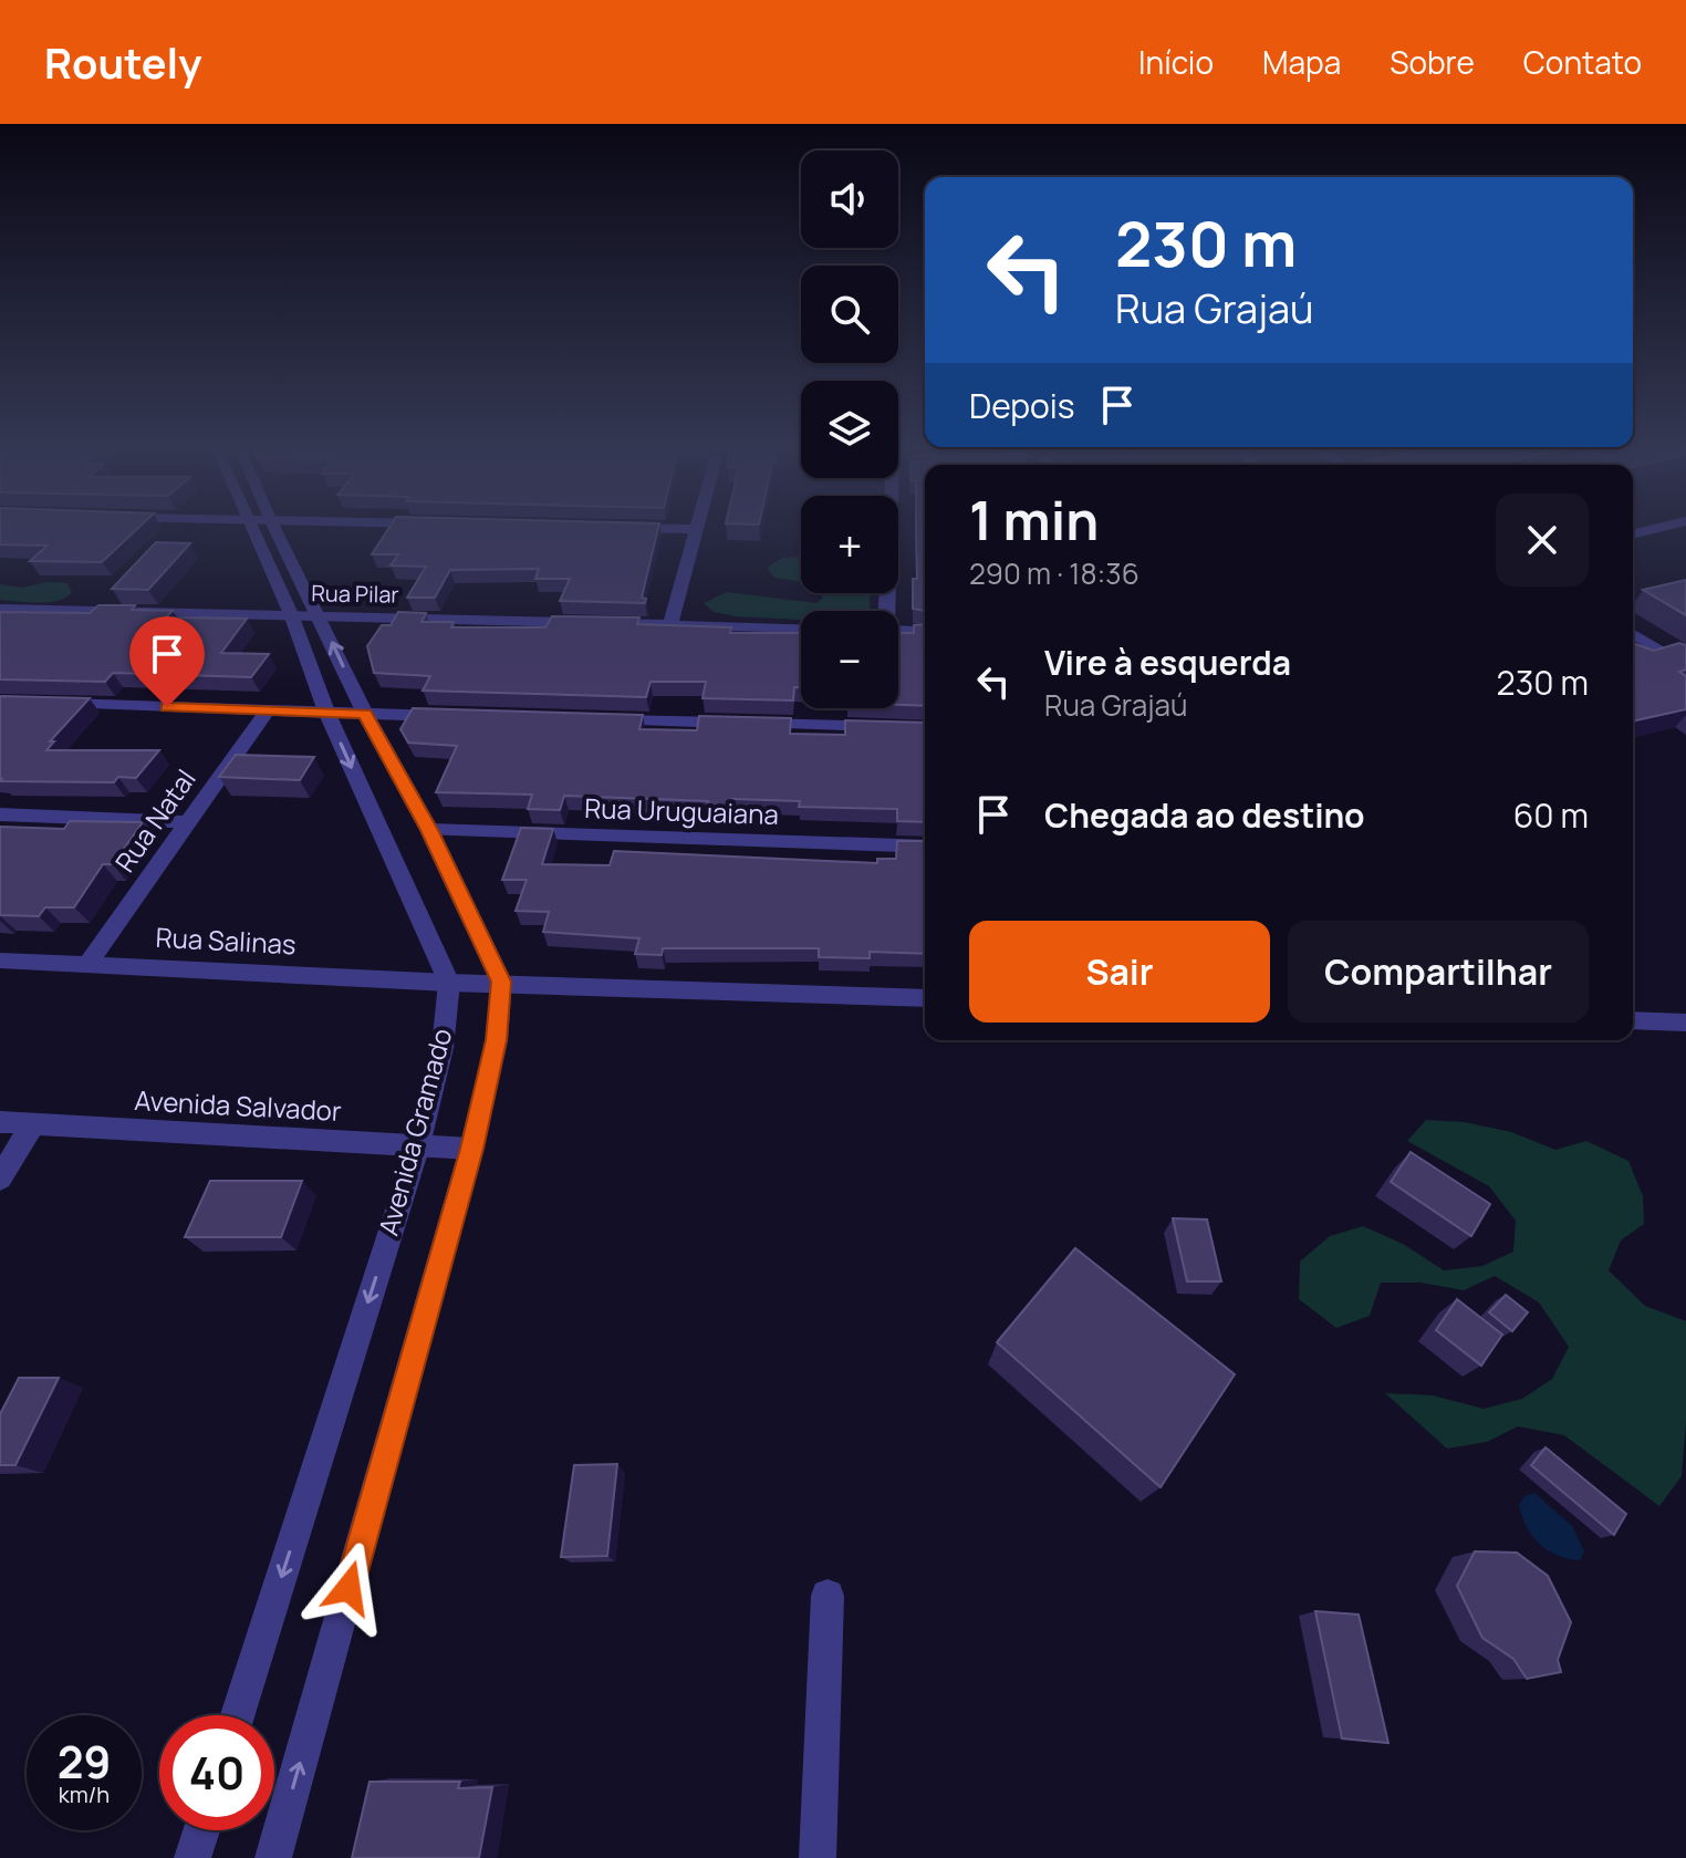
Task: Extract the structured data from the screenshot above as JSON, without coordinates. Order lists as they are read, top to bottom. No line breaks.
{"streets":{"street":["Rua Pilar","Rua Uruguaiana","Rua Natal","Rua Salinas","Avenida Salvador","Avenida Gramado"]},"crossings":[["Rua Pilar","Avenida Gramado"],["Rua Uruguaiana","Avenida Gramado"],["Rua Natal","Rua Salinas"],["Rua Salinas","Avenida Gramado"],["Avenida Salvador","Avenida Gramado"]],"page":{"header":"Routely","nav":["Início","Mapa","Sobre","Contato"],"map_buttons":["+","−"],"turn":["230 m","Rua Grajaú"],"then":"Depois","heading":["1 min","290 m · 18:36"],"list":[{"name":"Vire à esquerda","note":"Rua Grajaú","value":"230 m"},{"name":"Chegada ao destino","value":"60 m"}],"buttons":["Sair","Compartilhar"],"speed":"29 km/h","limit":"40"}}
